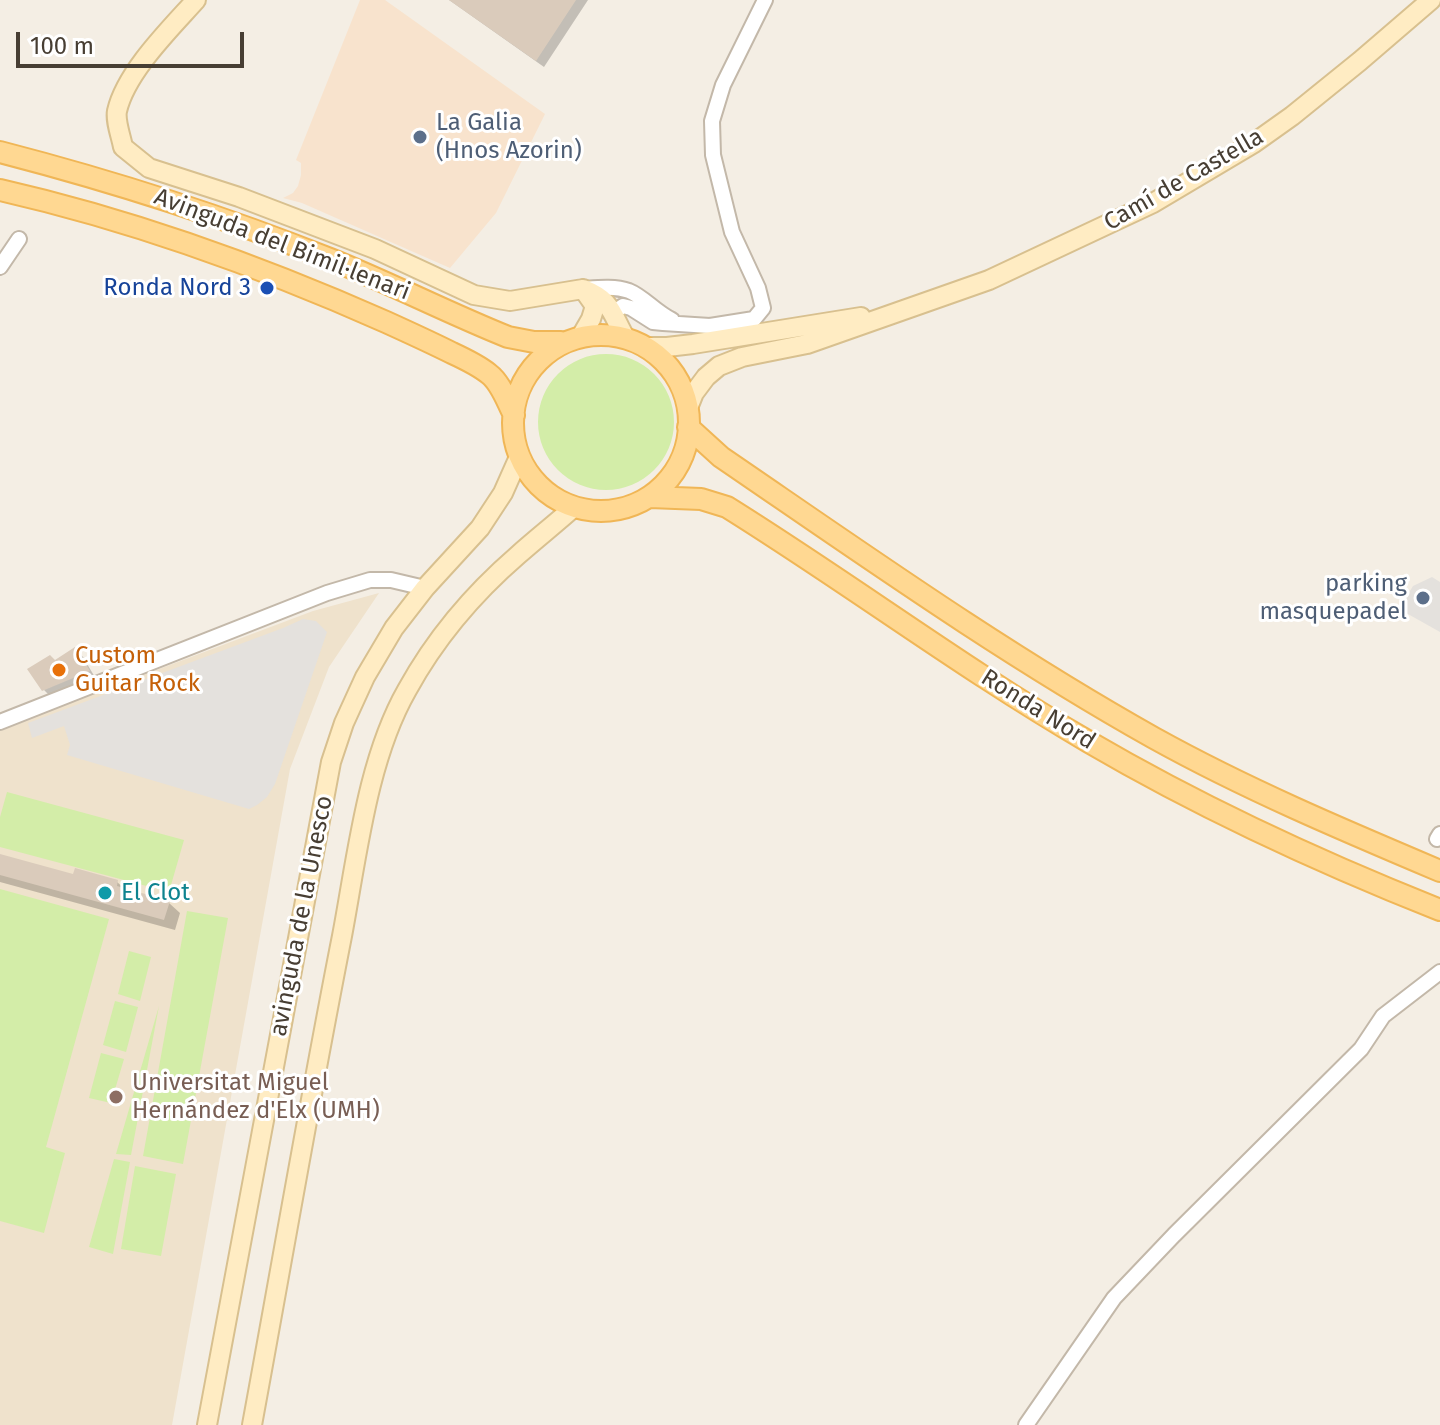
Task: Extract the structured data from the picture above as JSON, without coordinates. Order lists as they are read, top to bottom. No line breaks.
{"streets":{"main road":["Camí de Castella","Avinguda del Bimil·lenari","Ronda Nord","avinguda de la Unesco"]},"crossings":[["Camí de Castella","Avinguda del Bimil·lenari"],["Camí de Castella","Ronda Nord"],["Camí de Castella","avinguda de la Unesco"],["Avinguda del Bimil·lenari","Ronda Nord"],["Avinguda del Bimil·lenari","avinguda de la Unesco"],["Ronda Nord","avinguda de la Unesco"]],"places":["La Galia (Hnos Azorin)","Ronda Nord 3","parking masquepadel","Custom Guitar Rock","El Clot","Universitat Miguel Hernández d'Elx (UMH)"],"scale_bar":"100 m"}
